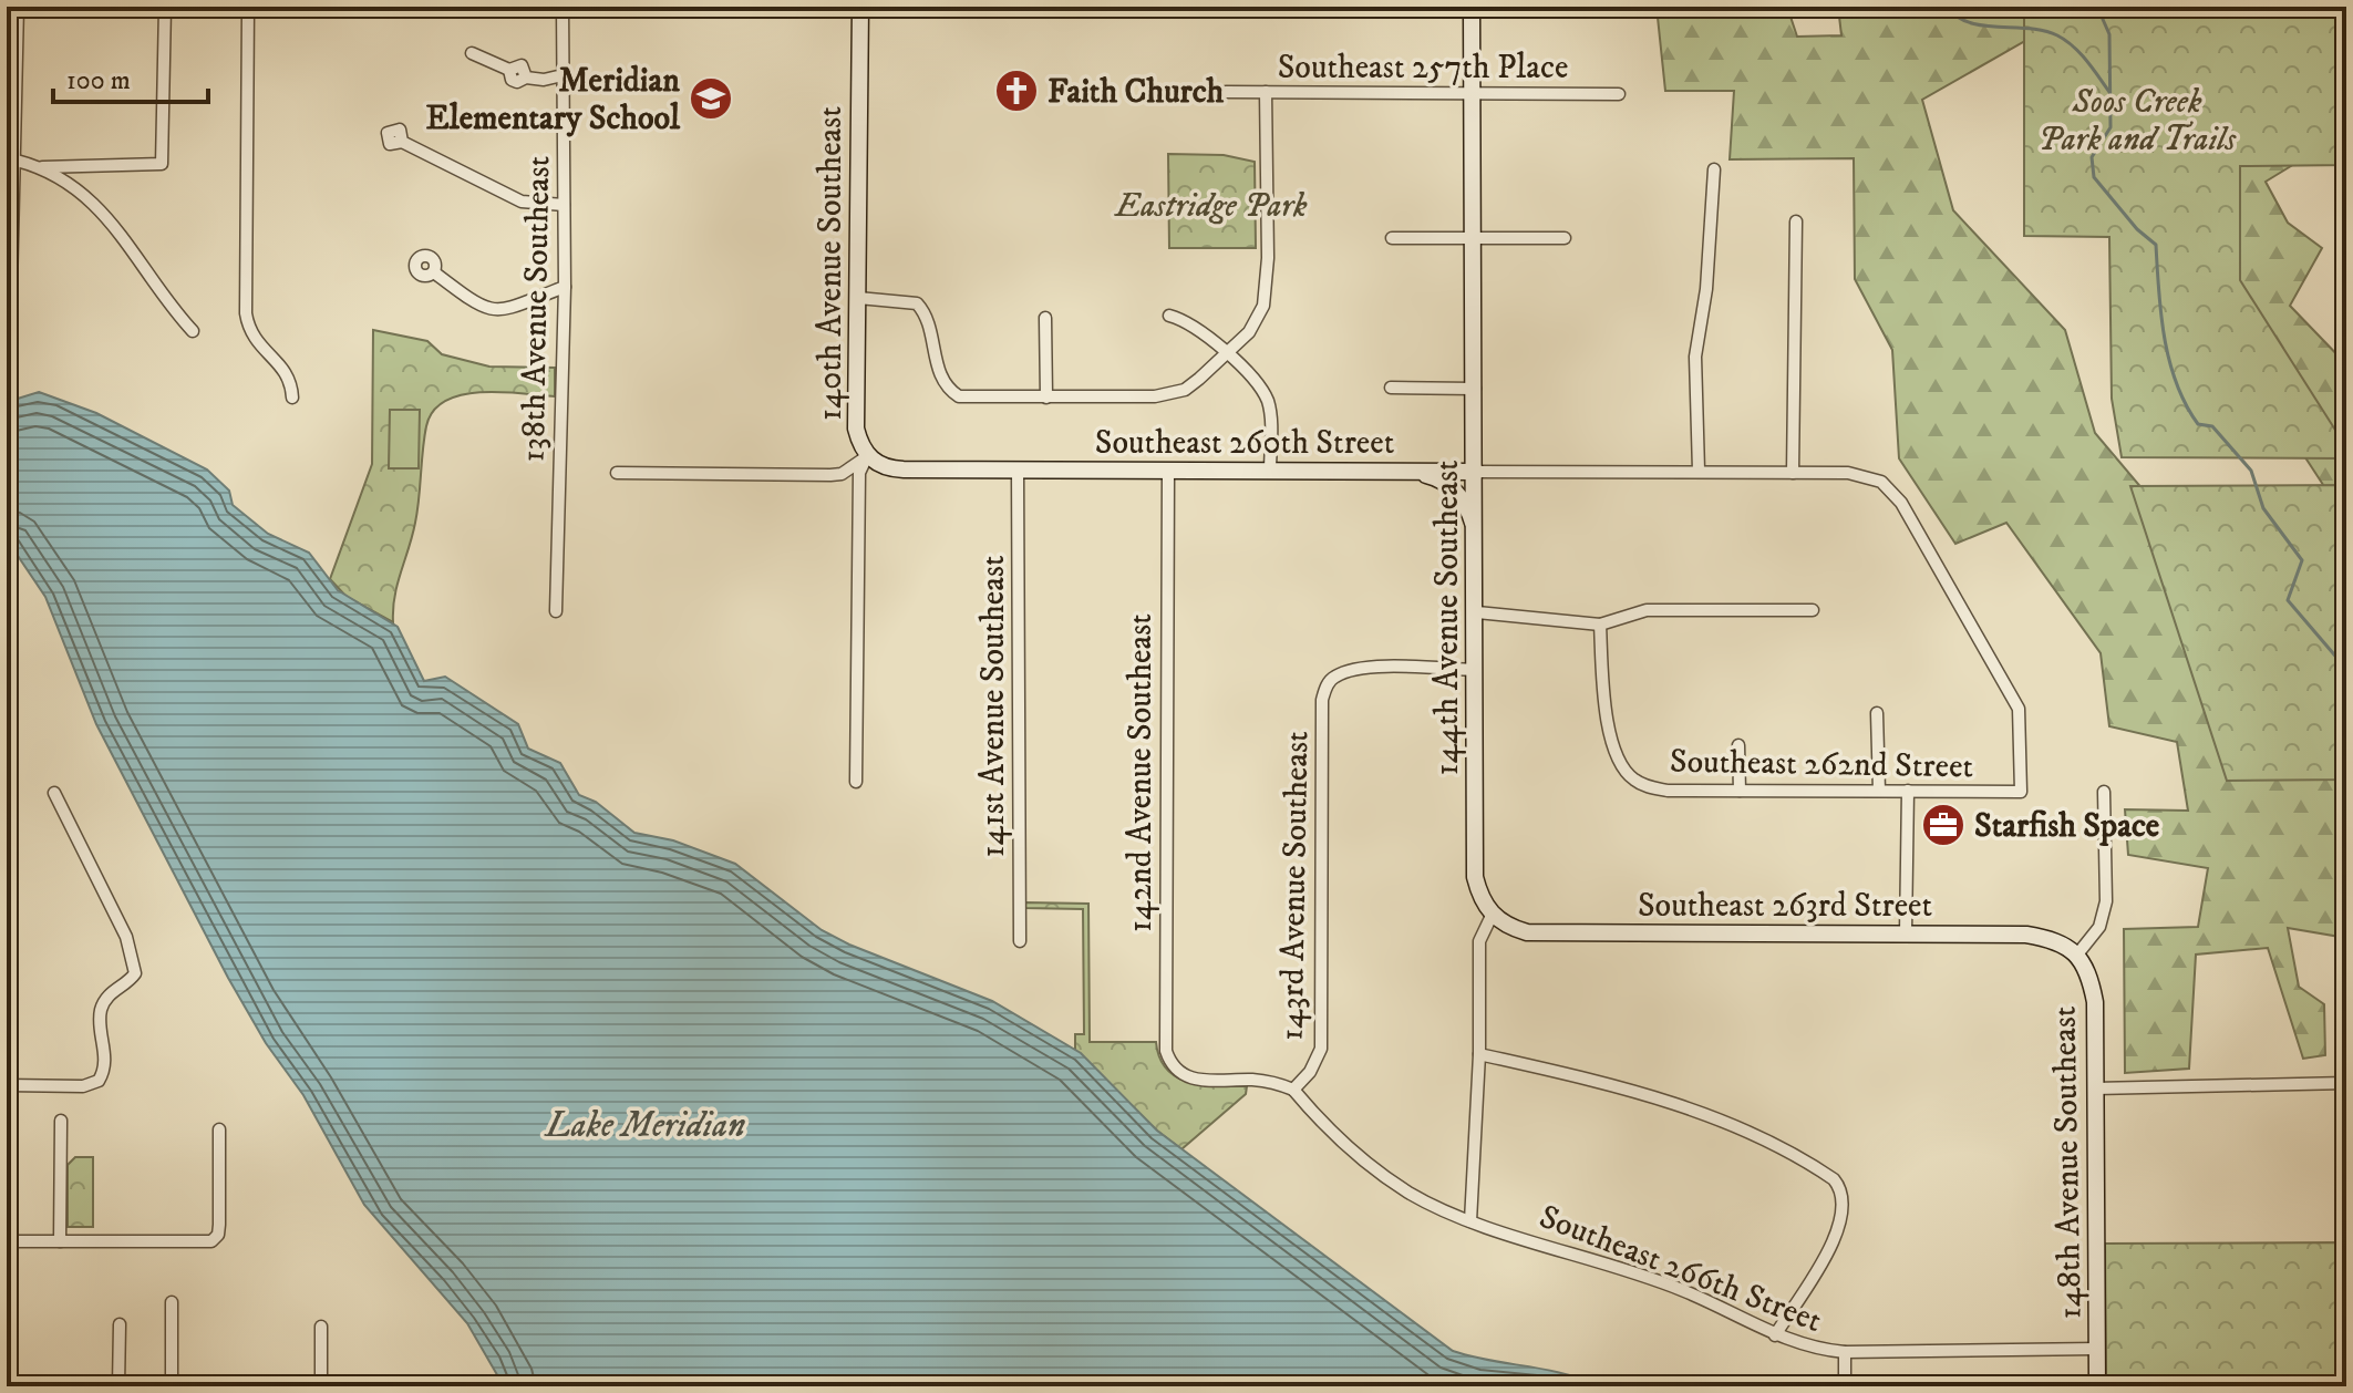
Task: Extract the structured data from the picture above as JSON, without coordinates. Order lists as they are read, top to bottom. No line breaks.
{"streets":{"street":["Southeast 257th Place","140th Avenue Southeast","138th Avenue Southeast","Southeast 260th Street","144th Avenue Southeast","141st Avenue Southeast","Southeast 262nd Street","142nd Avenue Southeast","143rd Avenue Southeast","Southeast 263rd Street","148th Avenue Southeast","Southeast 266th Street"]},"crossings":[["Southeast 257th Place","144th Avenue Southeast"],["140th Avenue Southeast","Southeast 260th Street"],["Southeast 260th Street","144th Avenue Southeast"],["Southeast 260th Street","141st Avenue Southeast"],["Southeast 260th Street","Southeast 262nd Street"],["Southeast 260th Street","142nd Avenue Southeast"],["144th Avenue Southeast","143rd Avenue Southeast"],["144th Avenue Southeast","Southeast 263rd Street"],["142nd Avenue Southeast","143rd Avenue Southeast"],["142nd Avenue Southeast","Southeast 266th Street"],["143rd Avenue Southeast","Southeast 266th Street"],["Southeast 263rd Street","148th Avenue Southeast"],["148th Avenue Southeast","Southeast 266th Street"]],"water":["Lake Meridian"],"parks":["Soos Creek Park and Trails","Eastridge Park"],"places":{"church":["Faith Church"],"school or university":["Meridian Elementary School"],"office":["Starfish Space"]},"scale_bar":"100 m"}
